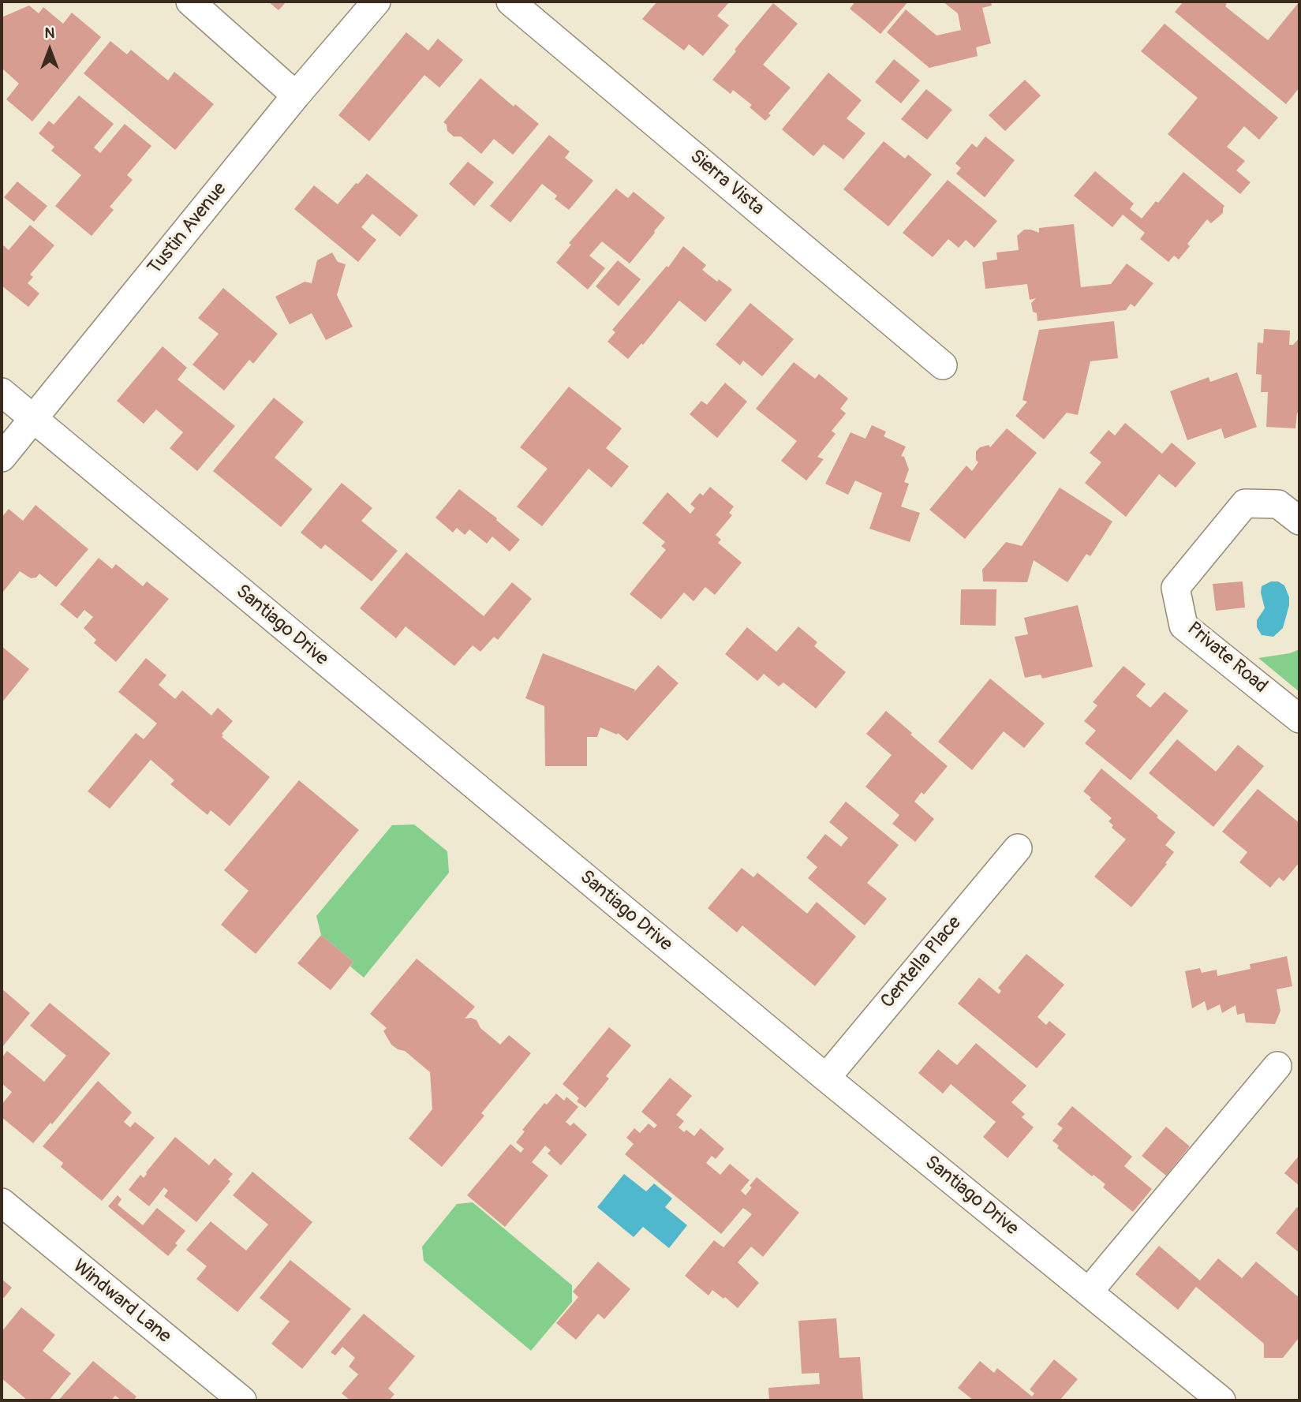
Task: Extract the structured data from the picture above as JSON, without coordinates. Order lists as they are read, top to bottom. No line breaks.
{"streets":{"street":["Sierra Vista","Tustin Avenue","Santiago Drive","Private Road","Centella Place","Windward Lane"]},"crossings":[["Tustin Avenue","Santiago Drive"],["Santiago Drive","Centella Place"]],"north":"top"}
